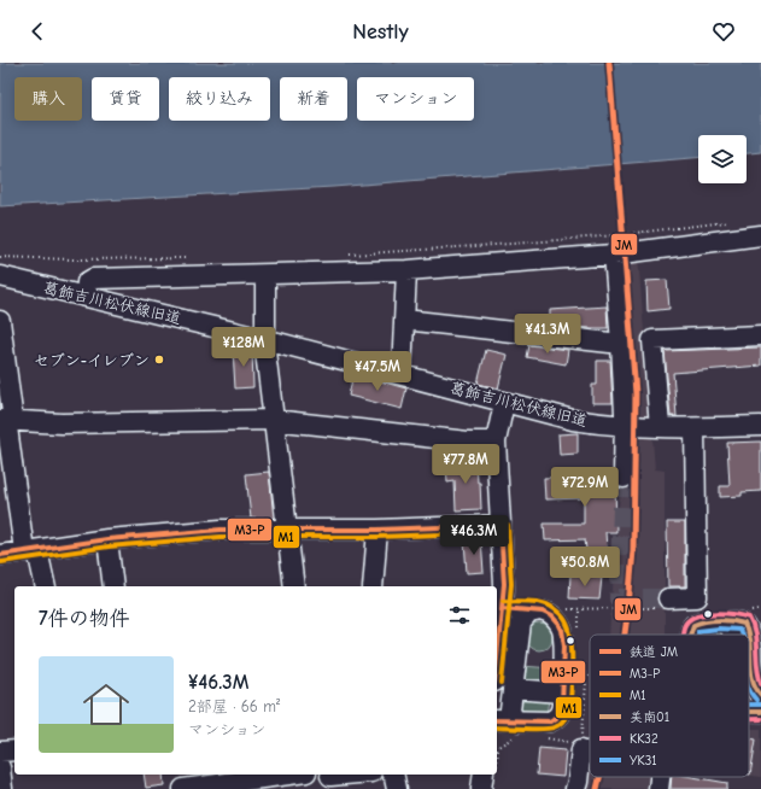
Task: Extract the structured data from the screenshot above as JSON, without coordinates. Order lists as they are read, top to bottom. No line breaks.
{"streets":{"street":["葛飾吉川松伏線旧道"]},"places":["セブン-イレブン"],"lines":["rail line JM","transit line M3-P","transit line M1","transit line KK32","transit line 美南01","transit line YK31"],"legend":["鉄道 JM","M3-P","M1","美南01","KK32","YK31"],"page":{"header":"Nestly","chip":["購入","賃貸","絞り込み","新着","マンション"],"price":["¥41.3M","¥128M","¥47.5M","¥77.8M","¥72.9M","¥46.3M","¥50.8M"],"heading":"7件の物件","list":[{"name":"¥46.3M","note":"2部屋 · 66 m² · マンション"}]}}
